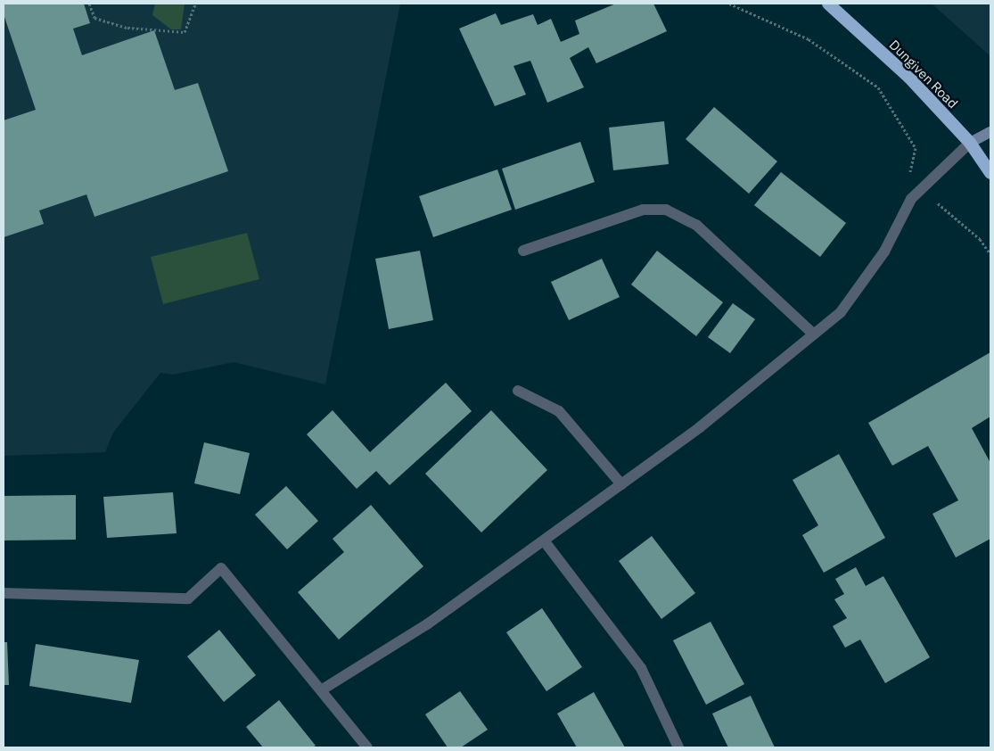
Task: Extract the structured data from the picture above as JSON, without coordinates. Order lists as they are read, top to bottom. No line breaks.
{"streets":{"highway":["Dungiven Road"]}}
